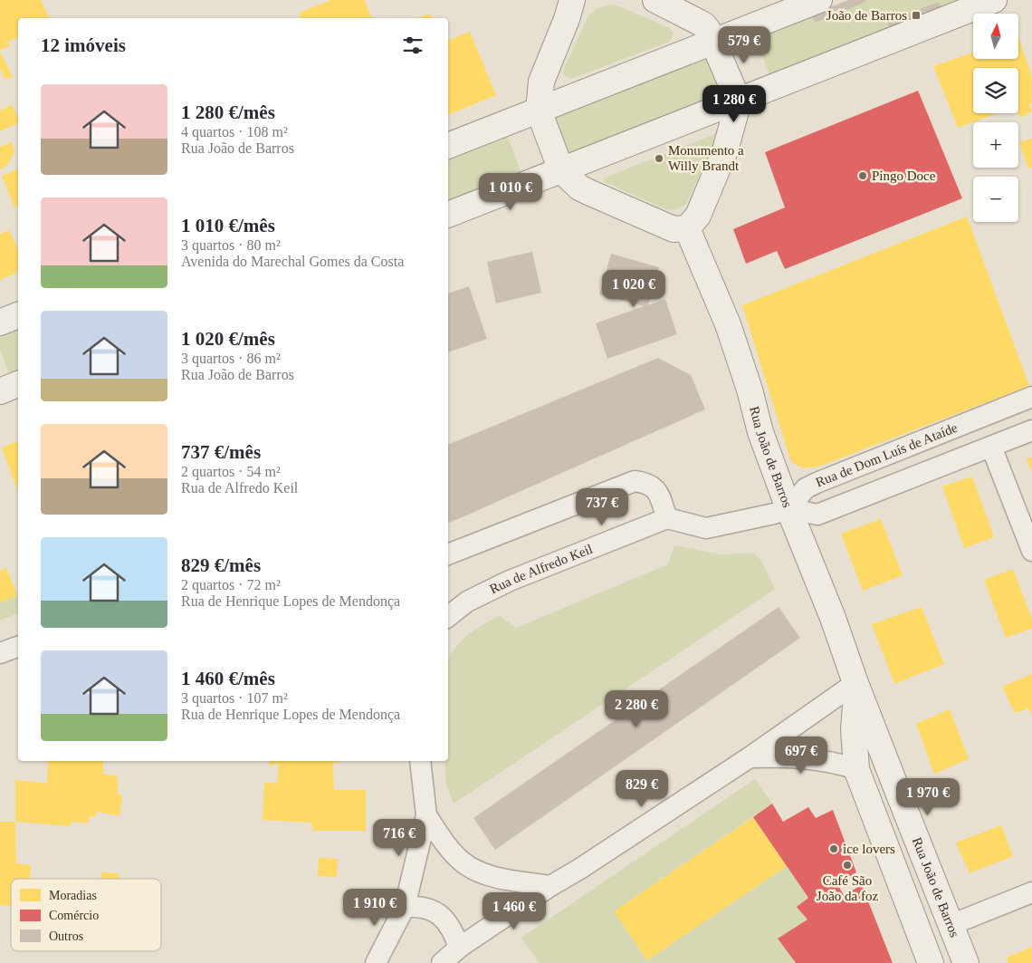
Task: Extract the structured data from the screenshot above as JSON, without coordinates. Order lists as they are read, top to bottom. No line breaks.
{"streets":{"street":["Rua João de Barros","Rua de Dom Luís de Ataíde","Rua de Alfredo Keil"]},"crossings":[["Rua João de Barros","Rua de Dom Luís de Ataíde"]],"places":{"transit":["João de Barros"],"other":["Monumento a Willy Brandt","Pingo Doce","ice lovers","Café São João da foz"]},"legend":["Moradias","Comércio","Outros"],"north":"top","page":{"map_buttons":["+","−"],"heading":"12 imóveis","price":["579 €","1 280 €","1 010 €","1 020 €","737 €","2 280 €","697 €","829 €","1 970 €","716 €","1 910 €","1 460 €"],"list":[{"name":"1 280 €/mês","note":"4 quartos · 108 m² · Rua João de Barros"},{"name":"1 010 €/mês","note":"3 quartos · 80 m² · Avenida do Marechal Gomes da Costa"},{"name":"1 020 €/mês","note":"3 quartos · 86 m² · Rua João de Barros"},{"name":"737 €/mês","note":"2 quartos · 54 m² · Rua de Alfredo Keil"},{"name":"829 €/mês","note":"2 quartos · 72 m² · Rua de Henrique Lopes de Mendonça"},{"name":"1 460 €/mês","note":"3 quartos · 107 m² · Rua de Henrique Lopes de Mendonça"}]}}
